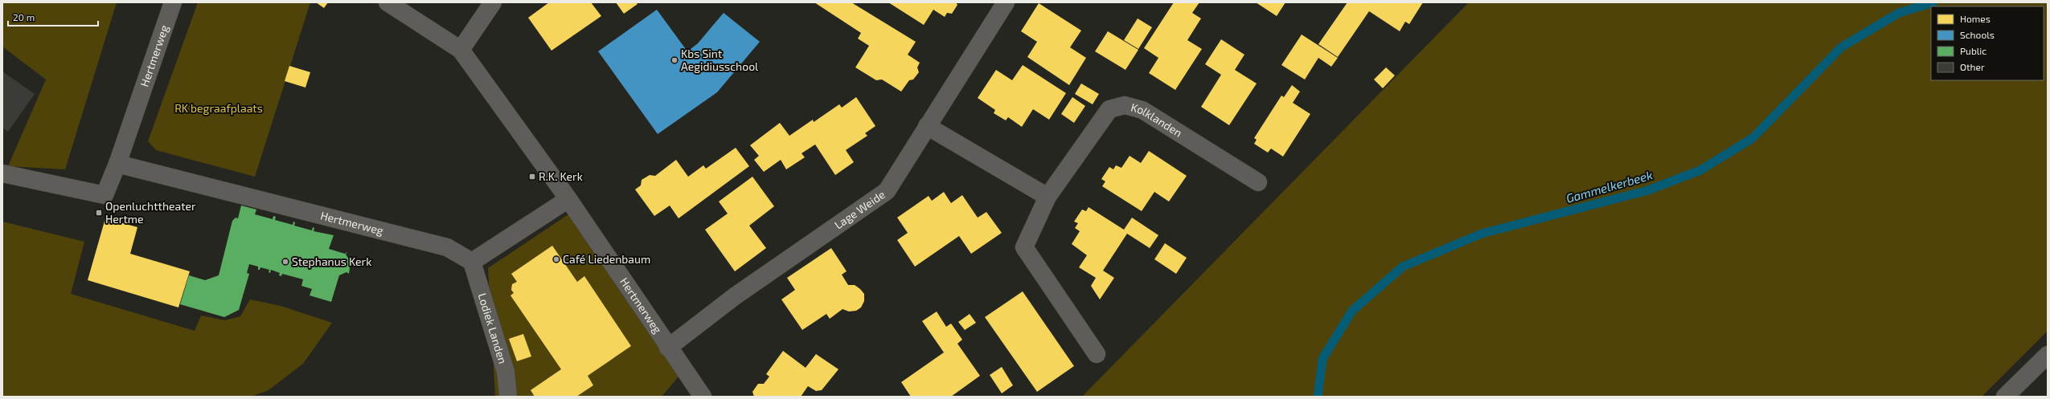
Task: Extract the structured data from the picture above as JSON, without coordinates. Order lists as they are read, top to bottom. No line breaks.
{"streets":{"street":["Hertmerweg","Kolklanden","Lage Weide","Lodiek Landen"]},"crossings":[["Hertmerweg","Lage Weide"],["Hertmerweg","Lodiek Landen"]],"water":["Gammelkerbeek"],"parks":["RK begraafplaats"],"places":{"other":["Kbs Sint Aegidiusschool","Café Liedenbaum","Stephanus Kerk"],"transit":["R.K. Kerk","Openluchttheater Hertme"]},"legend":["Homes","Schools","Public","Other"],"scale_bar":"20 m"}
